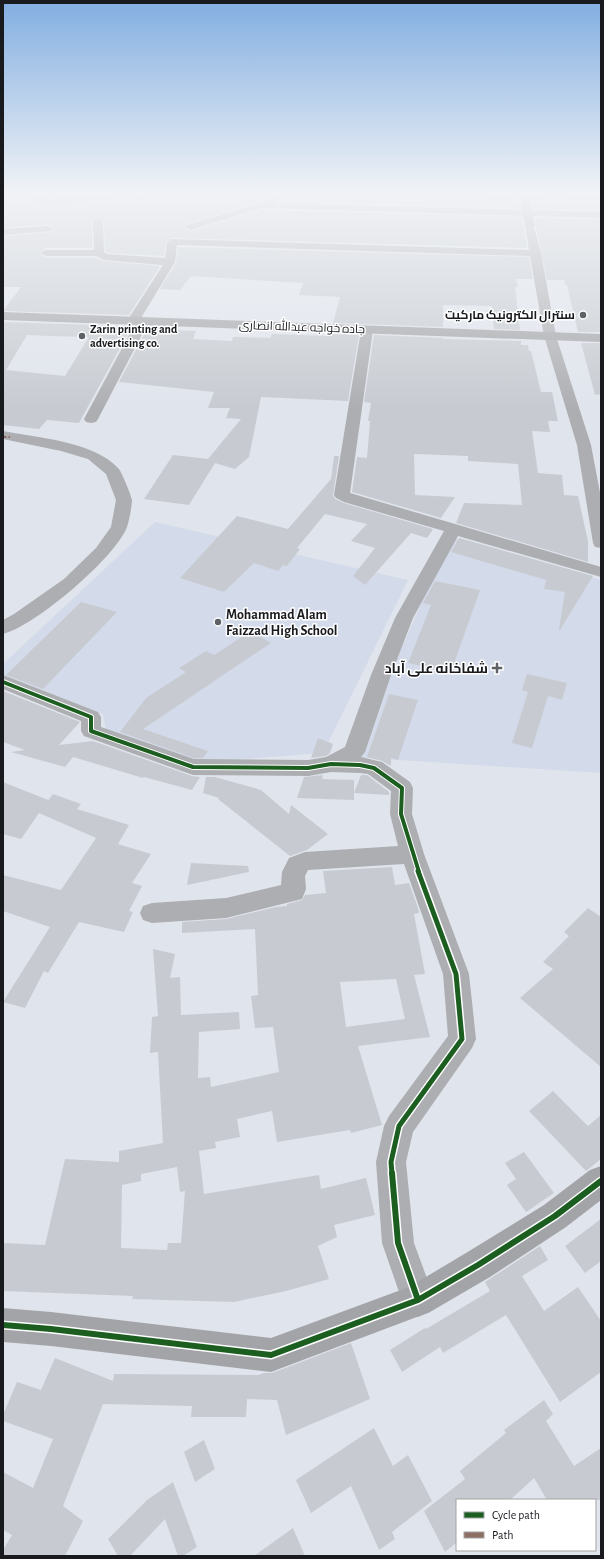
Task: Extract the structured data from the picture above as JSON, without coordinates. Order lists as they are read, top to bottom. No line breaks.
{"streets":{"main road":["جاده خواجه عبدالله انصاری"]},"places":{"other":["سنترال الکترونیک مارکیت","Zarin printing and advertising co.","Mohammad Alam Faizzad High School"],"health":["شفاخانه علی آباد"]},"legend":["Cycle path","Path"]}
